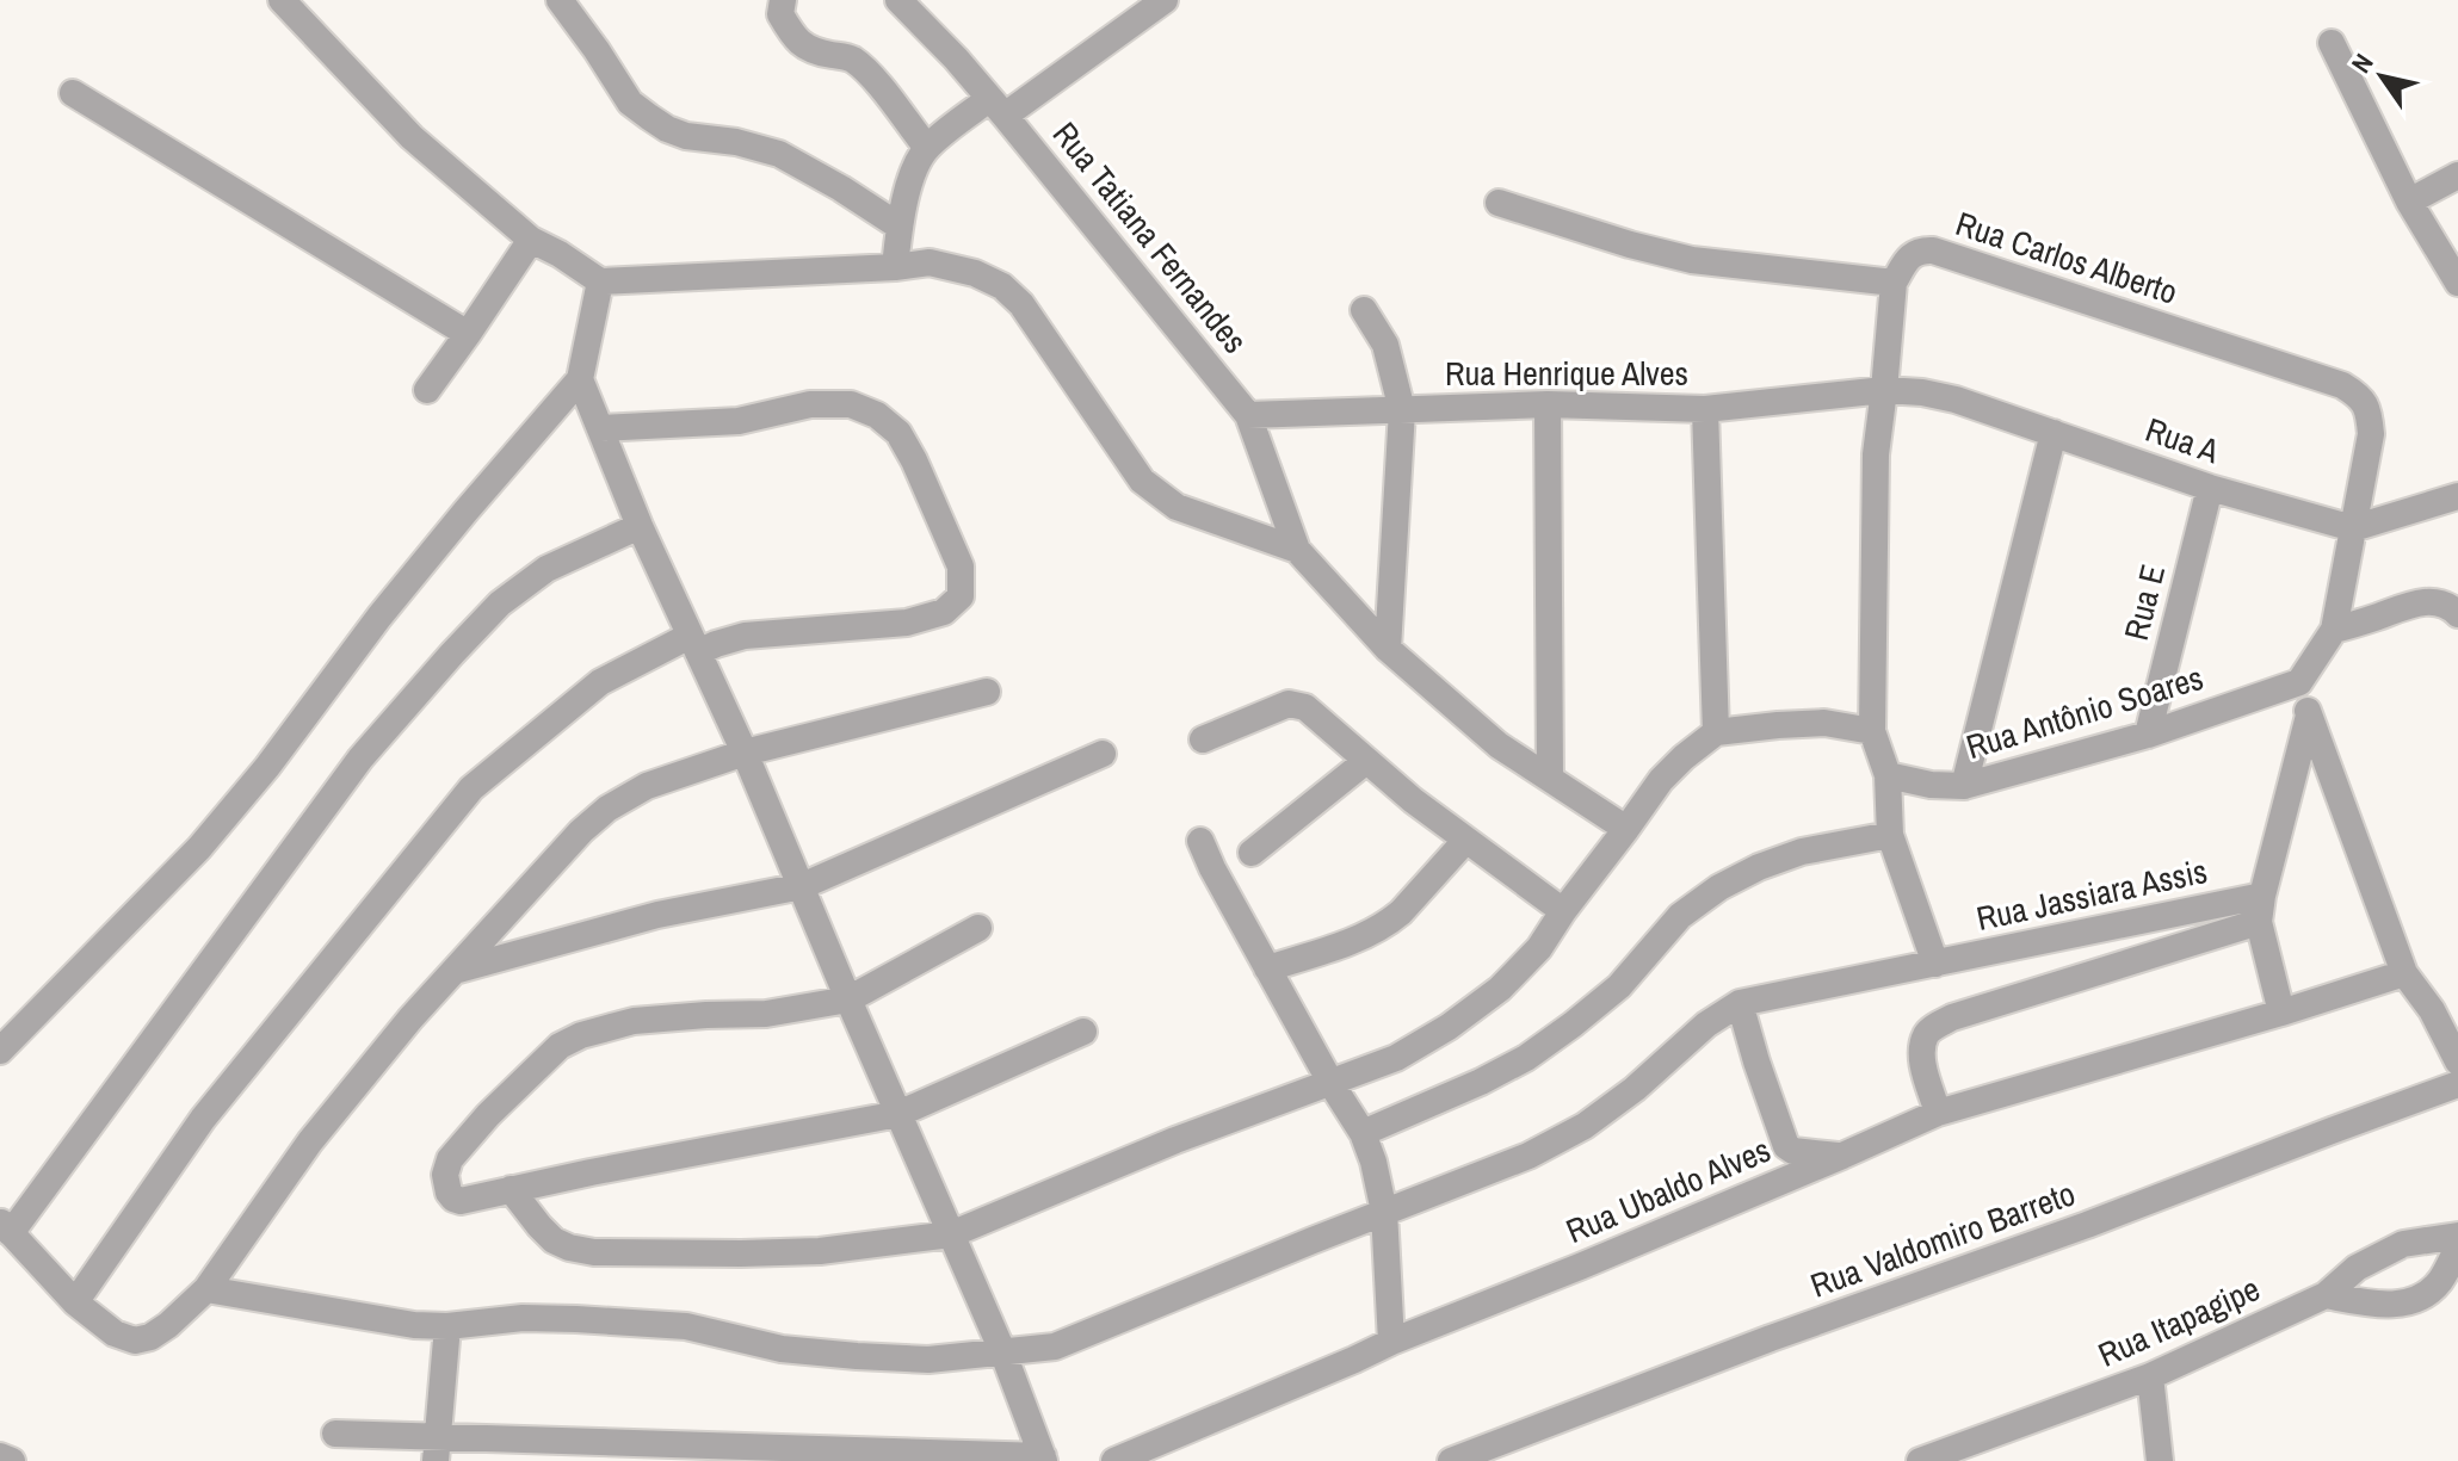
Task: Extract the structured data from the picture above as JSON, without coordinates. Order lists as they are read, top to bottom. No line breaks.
{"streets":{"street":["Rua Tatiana Fernandes","Rua Carlos Alberto","Rua Henrique Alves","Rua A","Rua E","Rua Antônio Soares","Rua Jassiara Assis","Rua Ubaldo Alves","Rua Valdomiro Barreto","Rua Itapagipe"]},"crossings":[["Rua Tatiana Fernandes","Rua Henrique Alves"],["Rua Carlos Alberto","Rua A"],["Rua Henrique Alves","Rua A"],["Rua A","Rua E"],["Rua E","Rua Antônio Soares"]],"north":"top left"}
